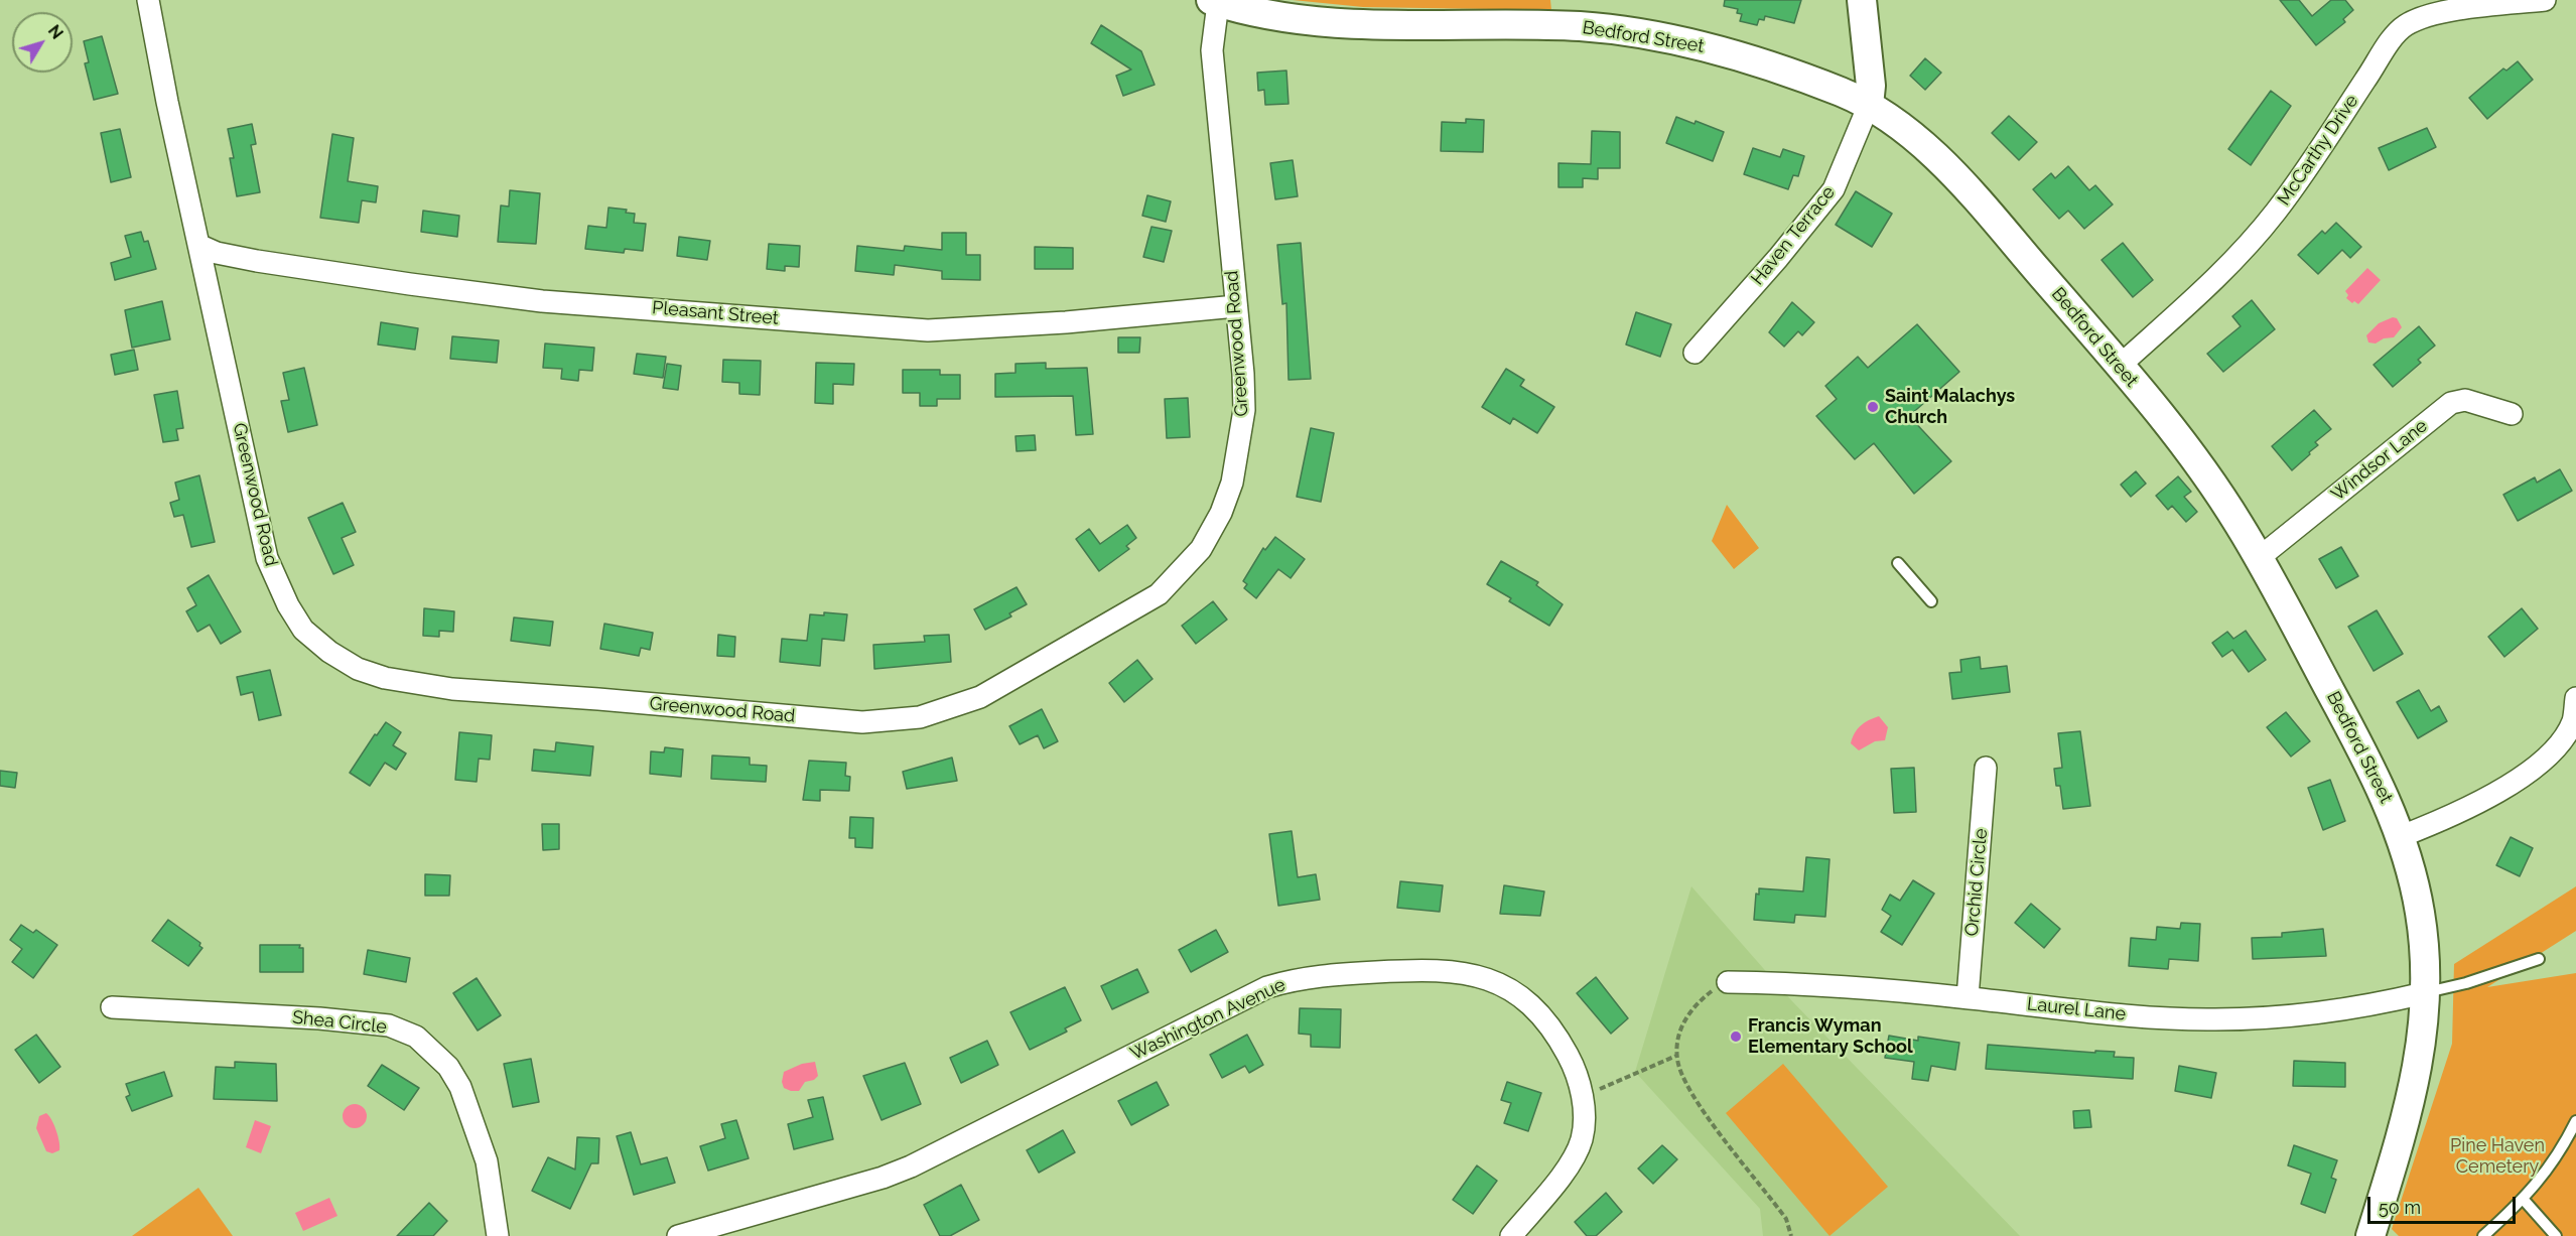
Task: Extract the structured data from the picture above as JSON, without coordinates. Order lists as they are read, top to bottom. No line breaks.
{"streets":{"main road":["Bedford Street"],"street":["McCarthy Drive","Haven Terrace","Pleasant Street","Greenwood Road","Windsor Lane","Orchid Circle","Laurel Lane","Washington Avenue","Shea Circle"]},"crossings":[["Bedford Street","McCarthy Drive"],["Bedford Street","Haven Terrace"],["Bedford Street","Greenwood Road"],["Bedford Street","Windsor Lane"],["Bedford Street","Laurel Lane"],["Pleasant Street","Greenwood Road"],["Orchid Circle","Laurel Lane"]],"parks":["Pine Haven Cemetery"],"places":["Saint Malachys Church","Francis Wyman Elementary School"],"scale_bar":"50 m","north":"top right"}
